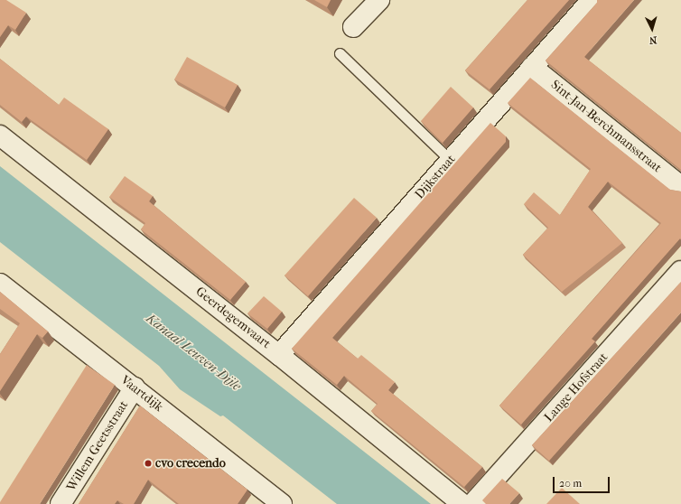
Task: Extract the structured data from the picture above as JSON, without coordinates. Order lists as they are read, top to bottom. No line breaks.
{"streets":{"street":["Sint-Jan-Berchmansstraat","Dijkstraat","Geerdegemvaart","Lange Hofstraat","Vaartdijk","Willem Geetsstraat"]},"crossings":[["Sint-Jan-Berchmansstraat","Dijkstraat"],["Dijkstraat","Geerdegemvaart"],["Vaartdijk","Willem Geetsstraat"]],"water":["Kanaal Leuven-Dijle"],"places":["cvo crecendo"],"scale_bar":"20 m","north":"bottom"}
